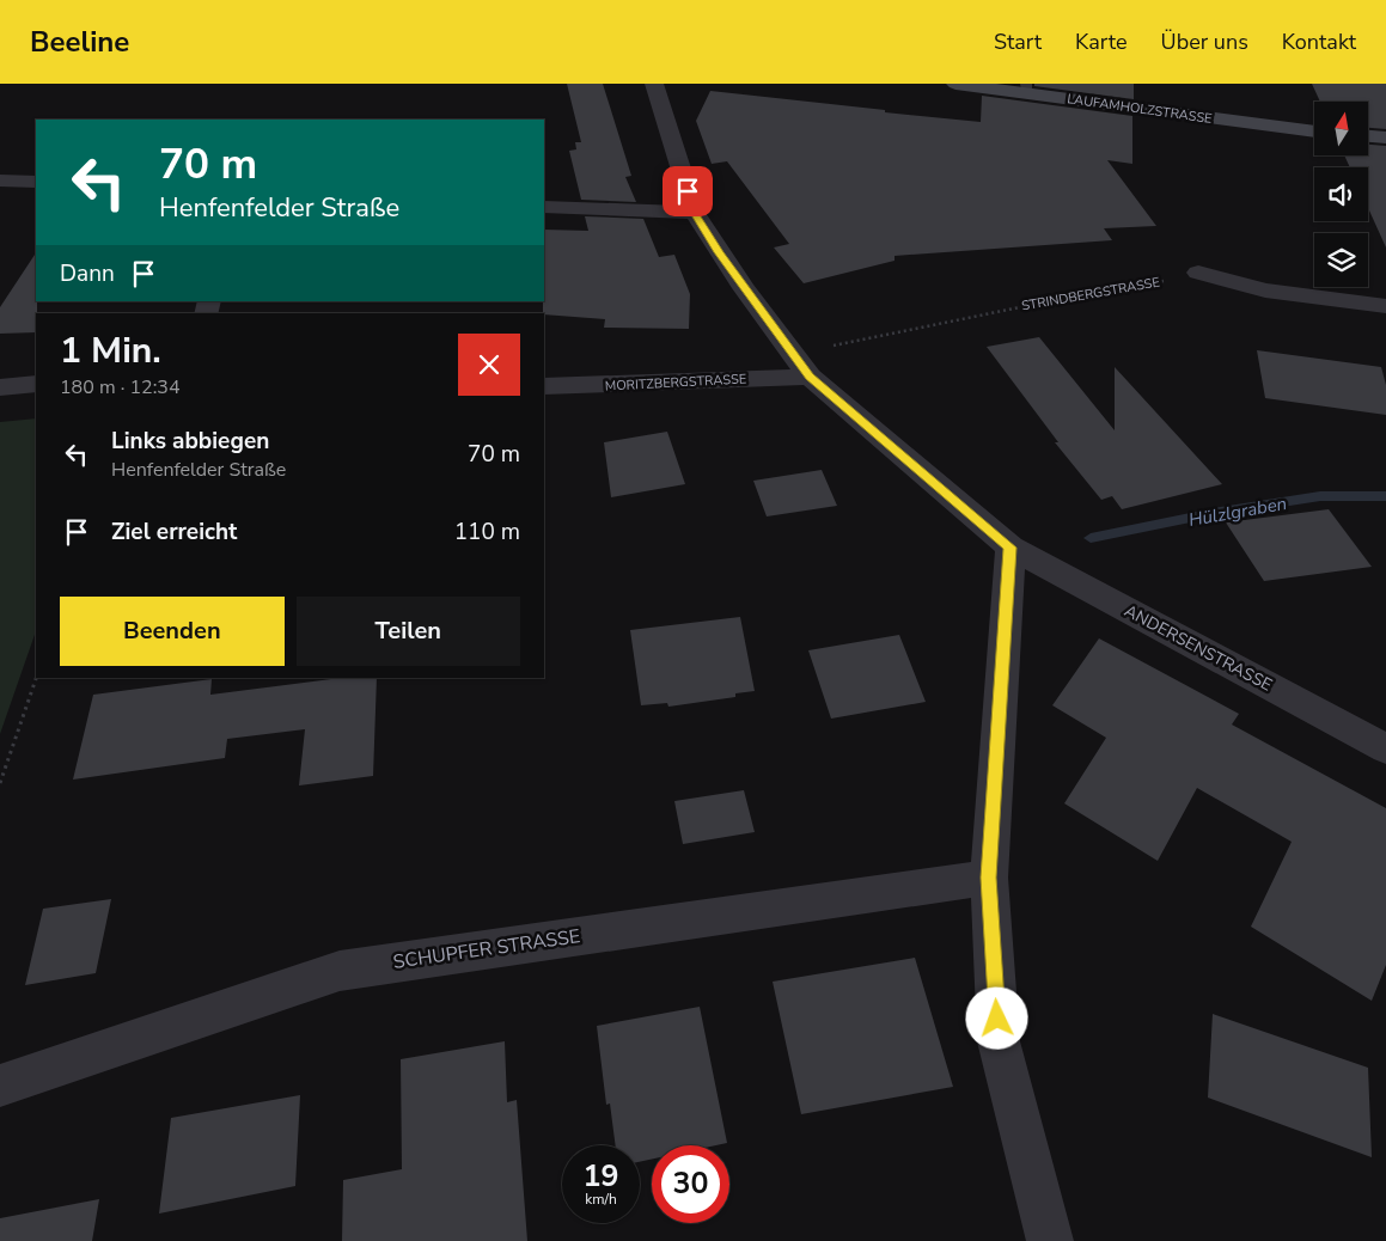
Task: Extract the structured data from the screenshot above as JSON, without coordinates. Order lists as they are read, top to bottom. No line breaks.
{"streets":{"main road":["LAUFAMHOLZSTRASSE"],"street":["MORITZBERGSTRASSE","ANDERSENSTRASSE","SCHUPFER STRASSE"],"path":["STRINDBERGSTRASSE"]},"crossings":[["STRINDBERGSTRASSE","ANDERSENSTRASSE"],["MORITZBERGSTRASSE","ANDERSENSTRASSE"]],"water":["Hülzlgraben"],"north":"top","page":{"header":"Beeline","nav":["Start","Karte","Über uns","Kontakt"],"turn":["70 m","Henfenfelder Straße"],"then":"Dann","heading":["1 Min.","180 m · 12:34"],"list":[{"name":"Links abbiegen","note":"Henfenfelder Straße","value":"70 m"},{"name":"Ziel erreicht","value":"110 m"}],"buttons":["Beenden","Teilen"],"speed":"19 km/h","limit":"30"}}
